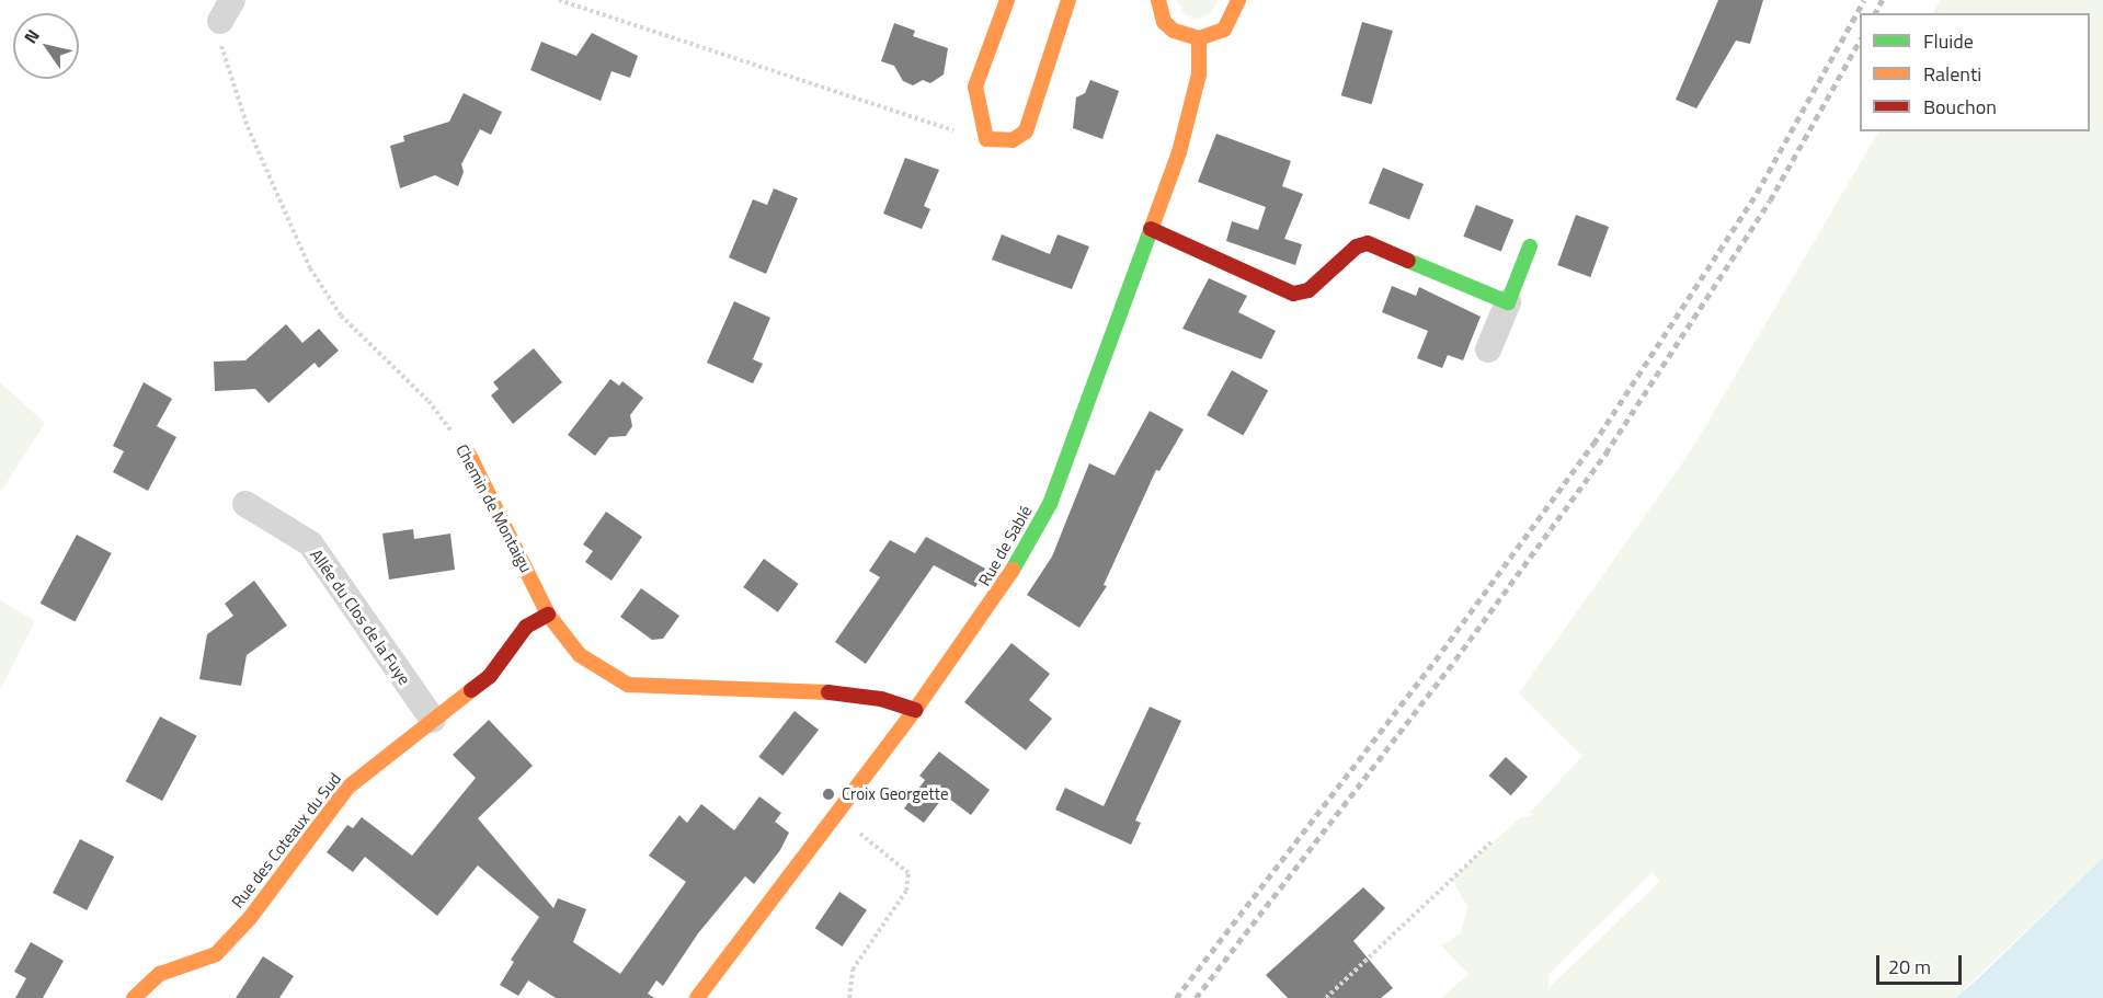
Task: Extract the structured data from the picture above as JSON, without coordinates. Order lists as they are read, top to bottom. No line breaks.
{"streets":{"street":["Chemin de Montaigu","Rue de Sablé","Allée du Clos de la Fuye","Rue des Coteaux du Sud"]},"crossings":[["Chemin de Montaigu","Rue de Sablé"],["Chemin de Montaigu","Rue des Coteaux du Sud"],["Allée du Clos de la Fuye","Rue des Coteaux du Sud"]],"places":["Croix Georgette"],"legend":["Fluide","Ralenti","Bouchon"],"scale_bar":"20 m","north":"top left"}
